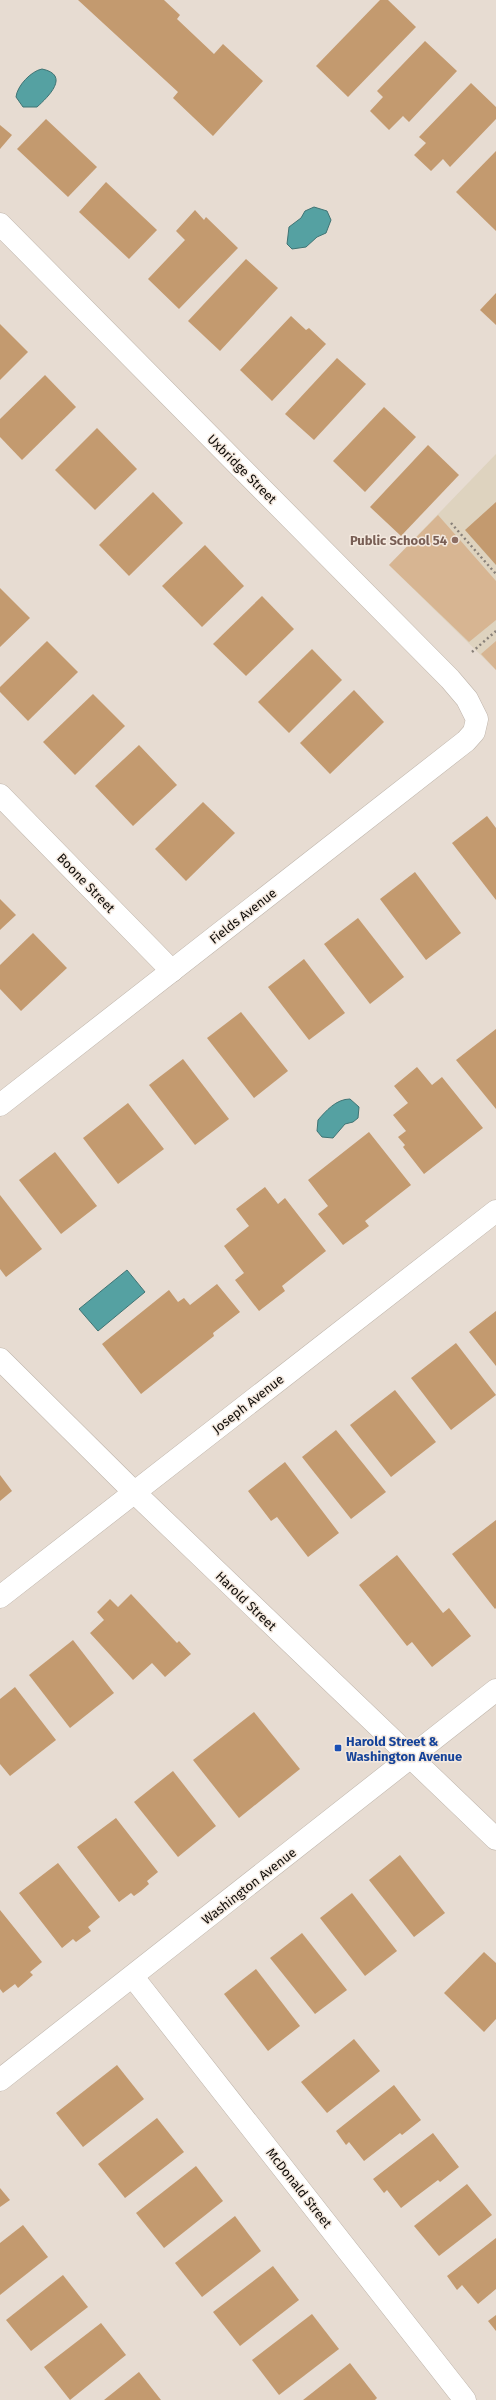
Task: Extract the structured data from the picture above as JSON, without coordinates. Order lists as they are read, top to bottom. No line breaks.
{"streets":{"street":["Uxbridge Street","Boone Street","Fields Avenue","Joseph Avenue","Harold Street","Washington Avenue","McDonald Street"]},"crossings":[["Uxbridge Street","Fields Avenue"],["Boone Street","Fields Avenue"],["Joseph Avenue","Harold Street"],["Harold Street","Washington Avenue"],["Washington Avenue","McDonald Street"]],"places":{"other":["Public School 54"],"transit":["Harold Street & Washington Avenue"]}}
